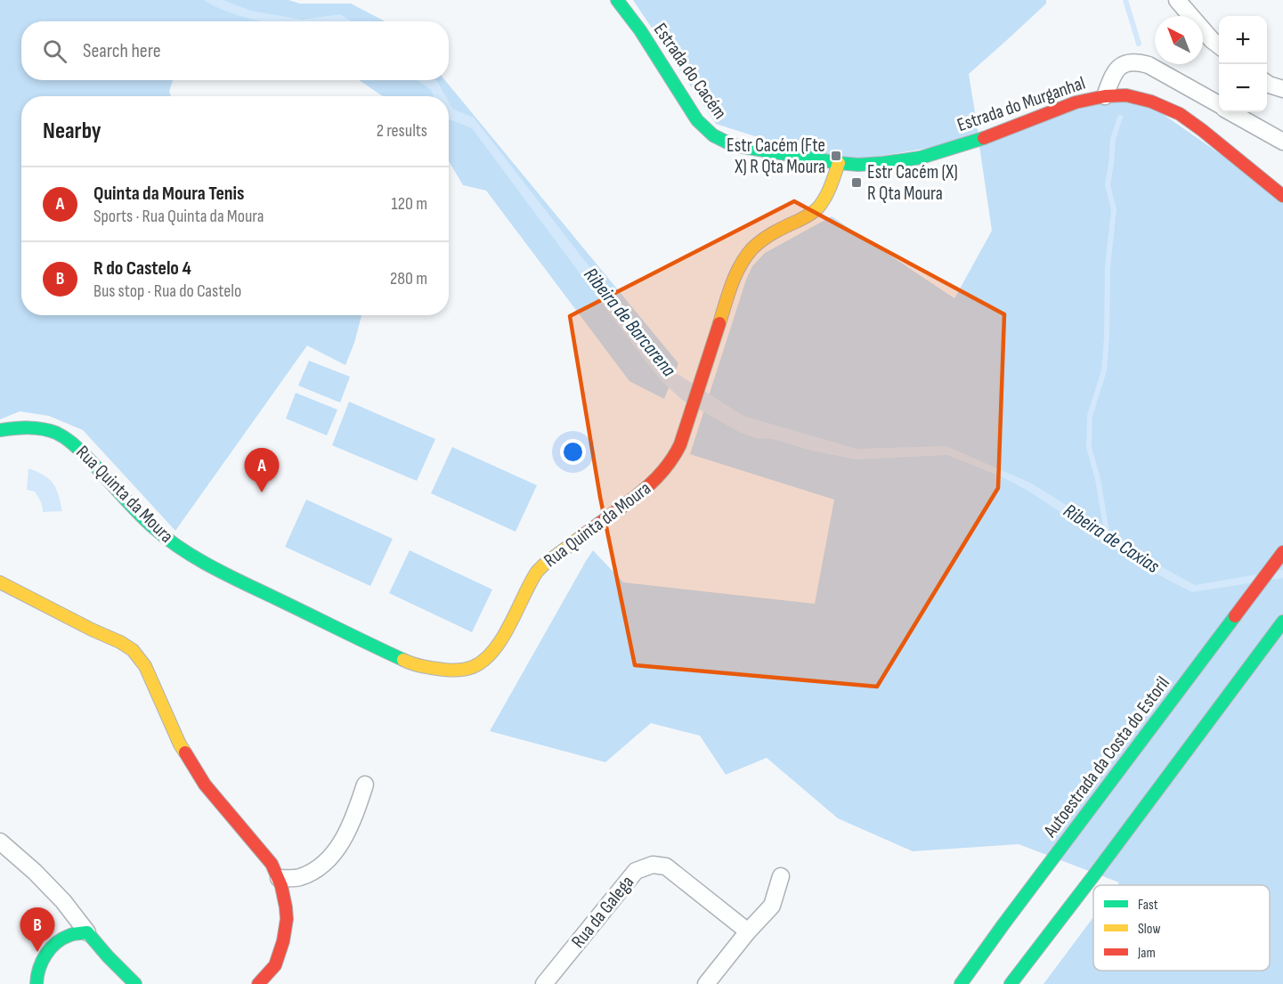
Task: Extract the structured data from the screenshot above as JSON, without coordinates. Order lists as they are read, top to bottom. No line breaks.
{"streets":{"main road":["Estrada do Cacém","Estrada do Murganhal","Rua Quinta da Moura","Autoestrada da Costa do Estoril"],"street":["Rua da Galega"]},"crossings":[["Estrada do Cacém","Estrada do Murganhal"],["Estrada do Cacém","Rua Quinta da Moura"],["Estrada do Murganhal","Rua Quinta da Moura"]],"water":["Ribeira de Barcarena","Ribeira de Caxias"],"places":{"transit":["Estr Cacém (Fte X) R Qta Moura","Estr Cacém (X) R Qta Moura"]},"legend":["Fast","Slow","Jam"],"north":"top left","page":{"map_buttons":["+","−"],"search":"Search here","heading":["Nearby","2 results"],"list":[{"mark":"A","name":"Quinta da Moura Tenis","note":"Sports · Rua Quinta da Moura","value":"120 m"},{"mark":"B","name":"R do Castelo 4","note":"Bus stop · Rua do Castelo","value":"280 m"}],"pins":["A","B"]}}
